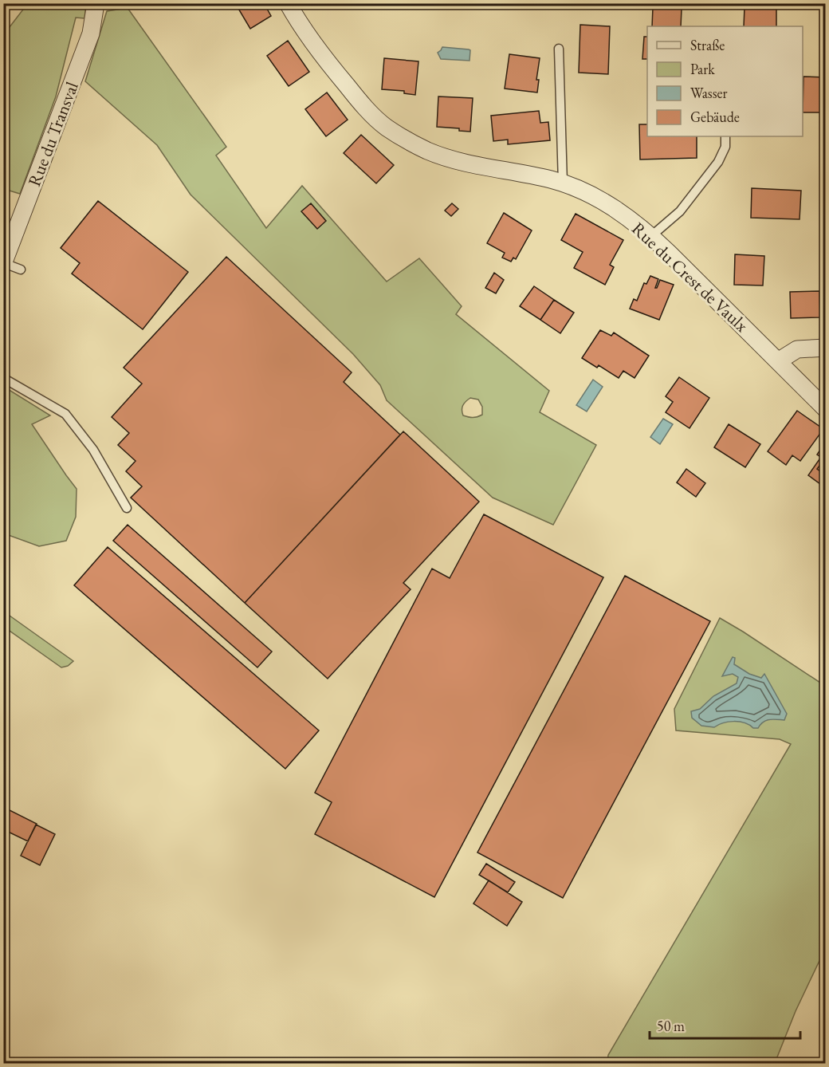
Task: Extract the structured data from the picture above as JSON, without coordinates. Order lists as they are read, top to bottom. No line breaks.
{"streets":{"street":["Rue du Transval","Rue du Crest de Vaulx"]},"legend":["Straße","Park","Wasser","Gebäude"],"scale_bar":"50 m"}
